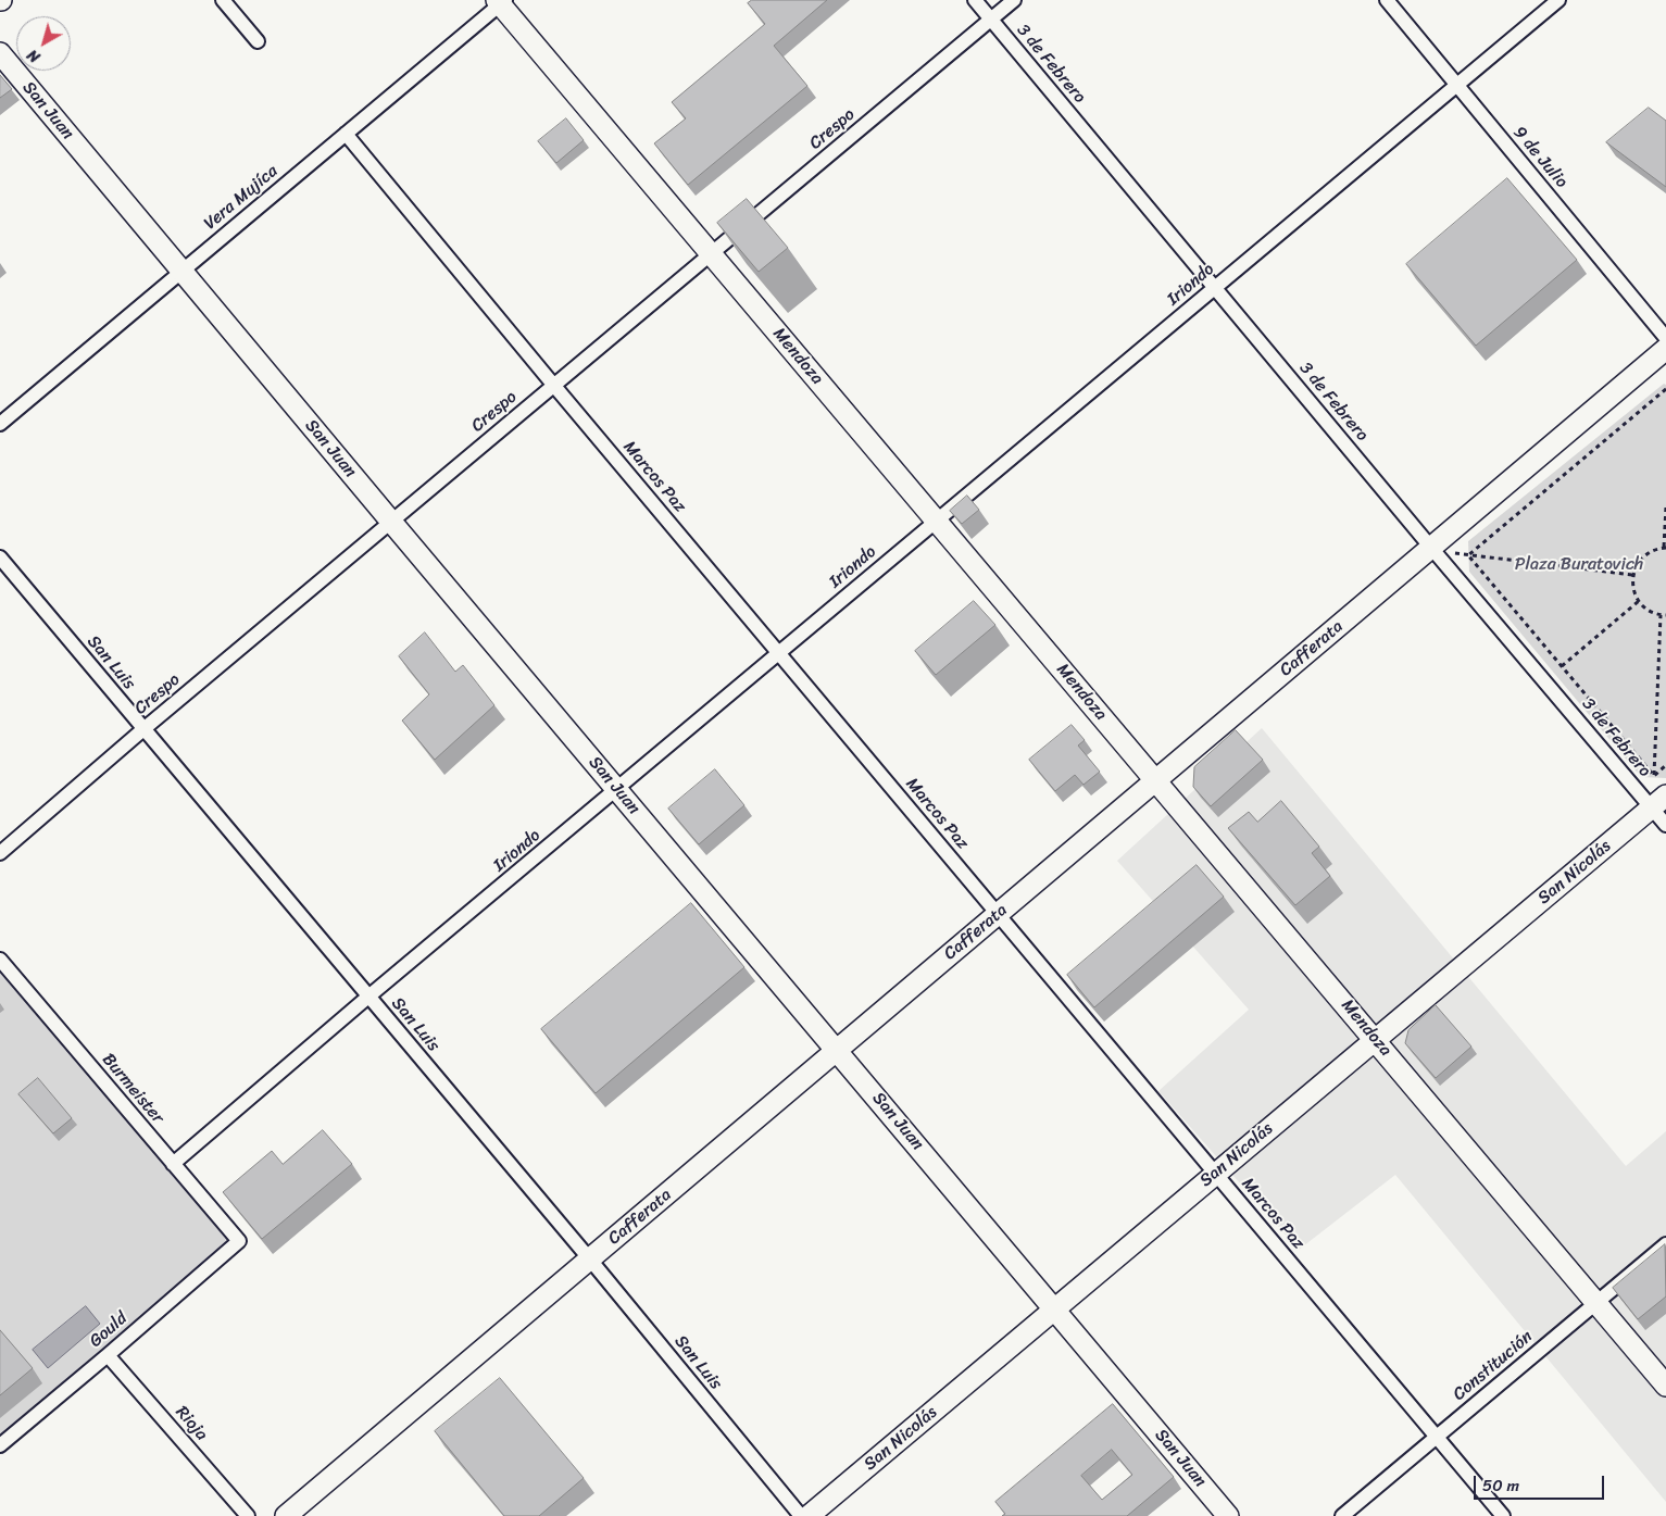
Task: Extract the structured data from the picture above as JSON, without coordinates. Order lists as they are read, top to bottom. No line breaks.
{"streets":{"main road":["San Juan","Mendoza","Cafferata","San Nicolás"],"street":["3 de Febrero","Crespo","9 de Julio","Vera Mujíca","Iriondo","Marcos Paz","San Luis","Burmeister","Gould","Constitución","Rioja"]},"crossings":[["3 de Febrero","Crespo"],["3 de Febrero","Iriondo"],["3 de Febrero","Cafferata"],["3 de Febrero","San Nicolás"],["San Juan","Crespo"],["San Juan","Vera Mujíca"],["San Juan","Iriondo"],["San Juan","Cafferata"],["San Juan","San Nicolás"],["Crespo","Mendoza"],["Crespo","Marcos Paz"],["Crespo","San Luis"],["9 de Julio","Iriondo"],["Vera Mujíca","Mendoza"],["Vera Mujíca","Marcos Paz"],["Iriondo","Mendoza"],["Iriondo","Marcos Paz"],["Iriondo","San Luis"],["Iriondo","Burmeister"],["Mendoza","Cafferata"],["Mendoza","San Nicolás"],["Mendoza","Constitución"],["Marcos Paz","Cafferata"],["Marcos Paz","San Nicolás"],["Marcos Paz","Constitución"],["Cafferata","San Luis"],["Burmeister","Gould"],["Gould","Rioja"]],"parks":["Plaza Buratovich"],"scale_bar":"50 m","north":"bottom left"}
